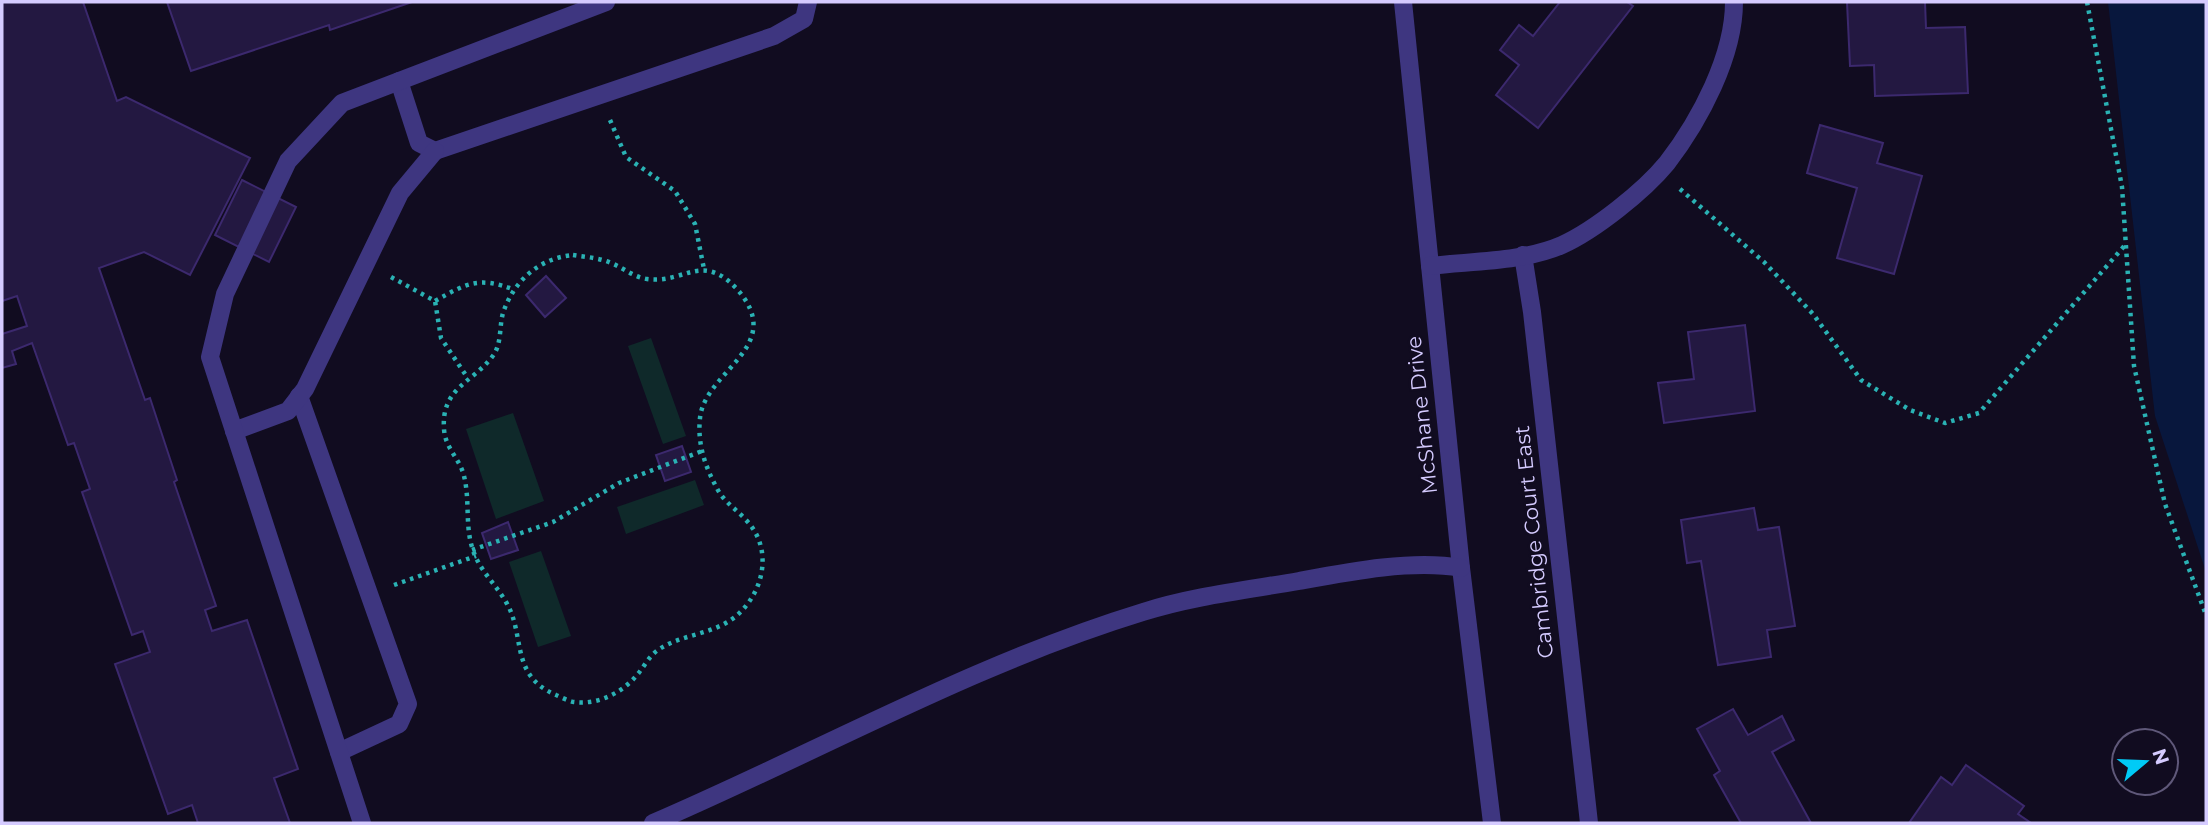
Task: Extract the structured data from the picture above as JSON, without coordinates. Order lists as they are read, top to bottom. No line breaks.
{"streets":{"street":["McShane Drive","Cambridge Court East"]},"north":"right"}
